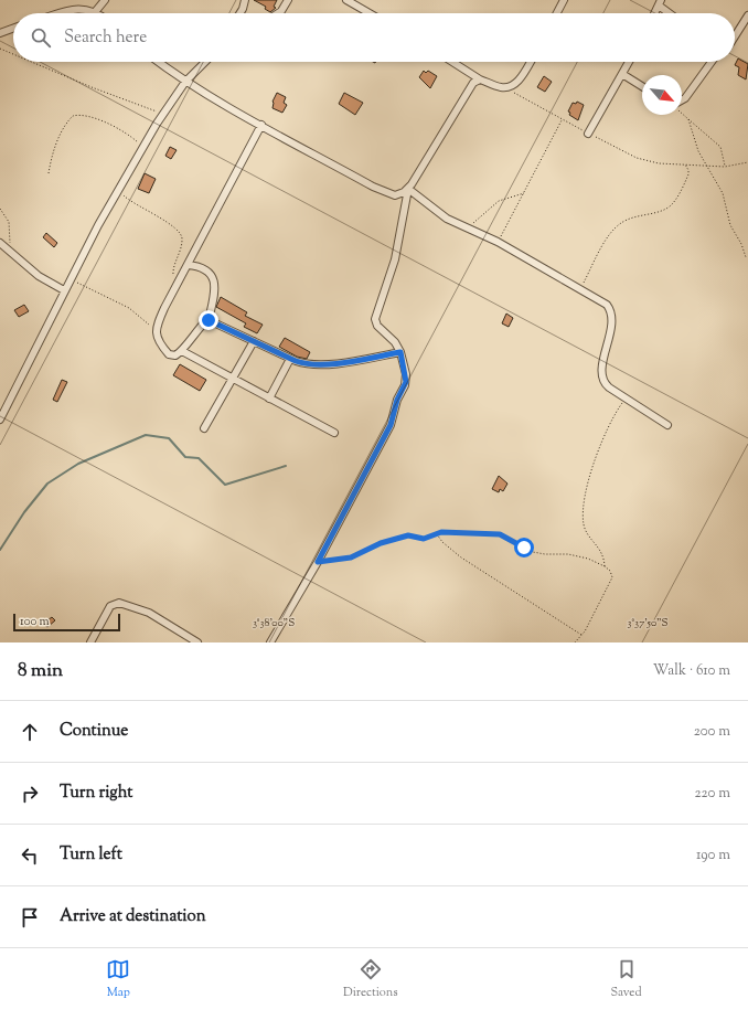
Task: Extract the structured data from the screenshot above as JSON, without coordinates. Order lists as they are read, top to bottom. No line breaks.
{"scale_bar":"100 m","north":"bottom right","page":{"search":"Search here","scale":"100 m","heading":["8 min","Walk · 610 m"],"list":[["Continue","200 m"],["Turn right","220 m"],["Turn left","190 m"],"Arrive at destination"],"nav":["Map","Directions","Saved"]},"coordinates":["3°38'00\"S","3°37'50\"S"]}
